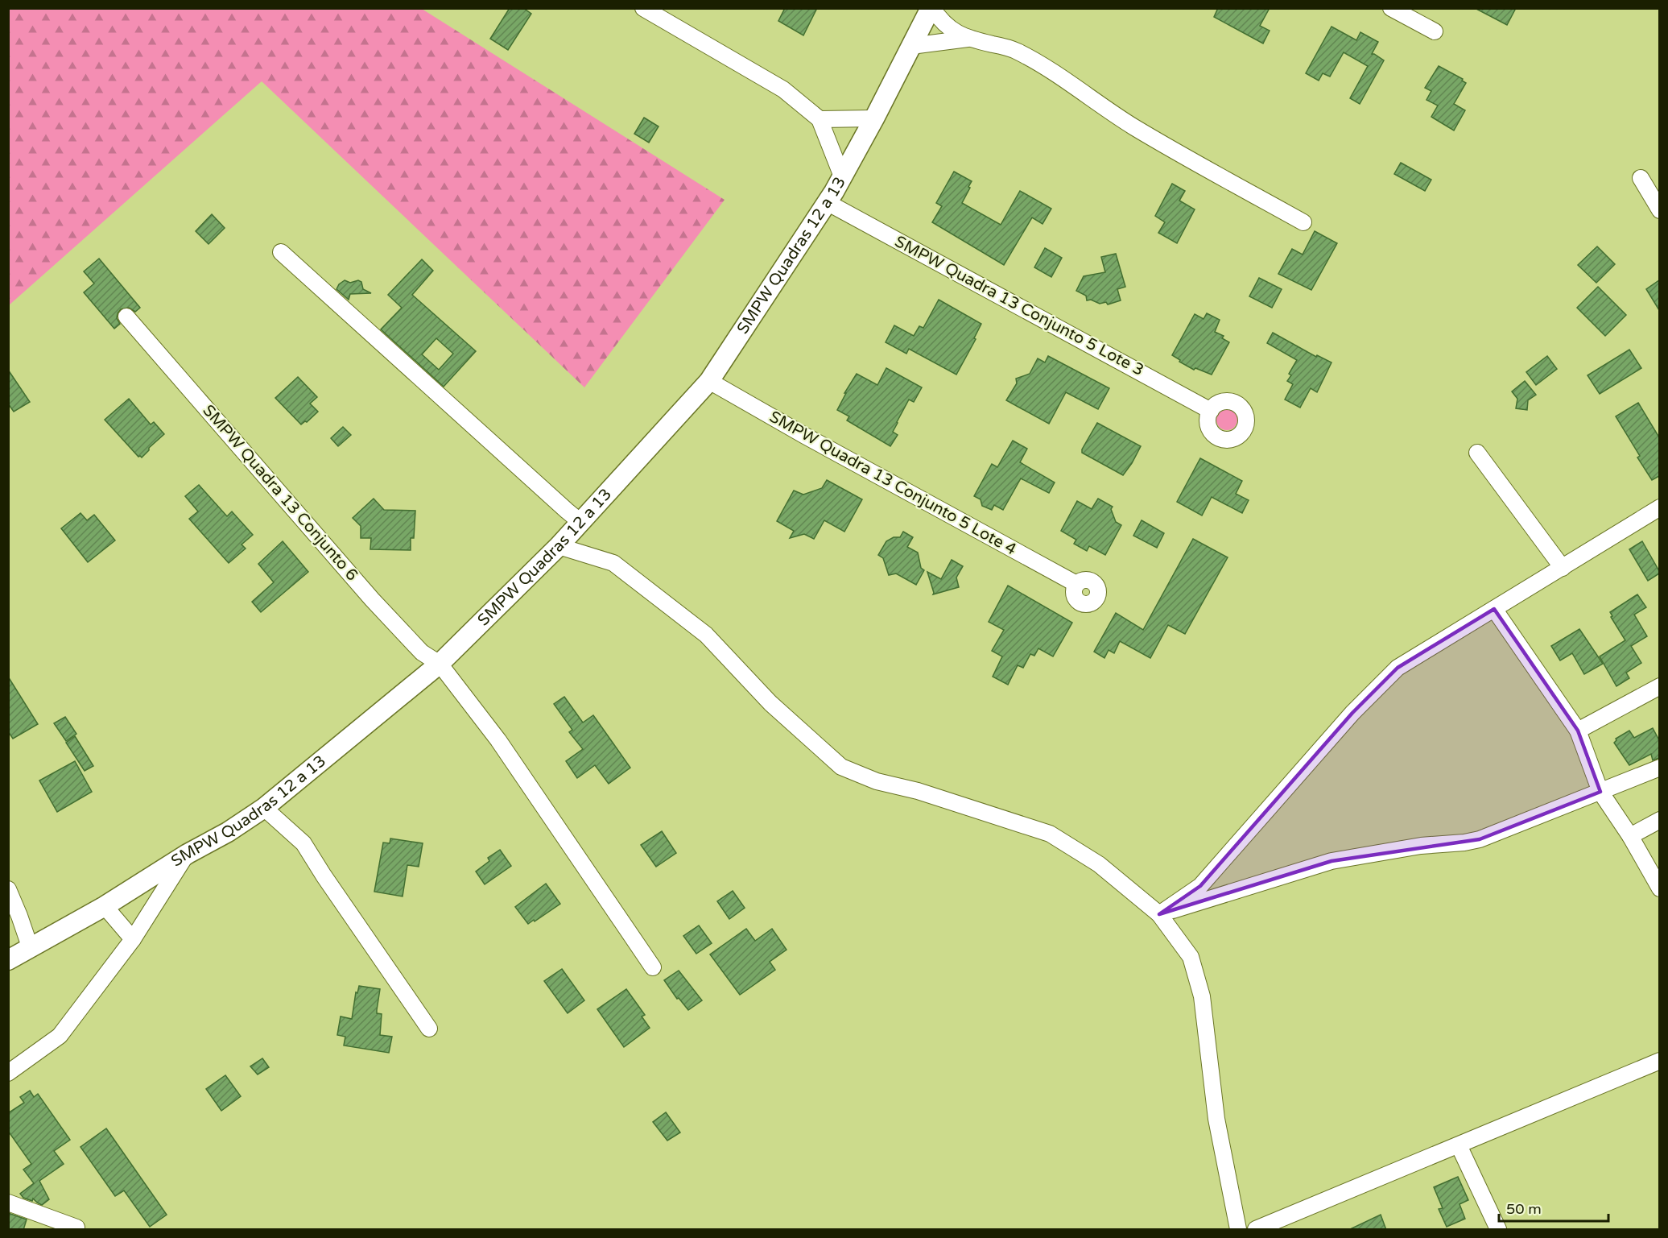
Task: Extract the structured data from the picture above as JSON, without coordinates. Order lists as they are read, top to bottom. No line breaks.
{"streets":{"street":["SMPW Quadras 12 a 13","SMPW Quadra 13 Conjunto 5 Lote 3","SMPW Quadra 13 Conjunto 5 Lote 4","SMPW Quadra 13 Conjunto 6"]},"crossings":[["SMPW Quadras 12 a 13","SMPW Quadra 13 Conjunto 5 Lote 3"],["SMPW Quadras 12 a 13","SMPW Quadra 13 Conjunto 5 Lote 4"],["SMPW Quadras 12 a 13","SMPW Quadra 13 Conjunto 6"]],"scale_bar":"50 m"}
